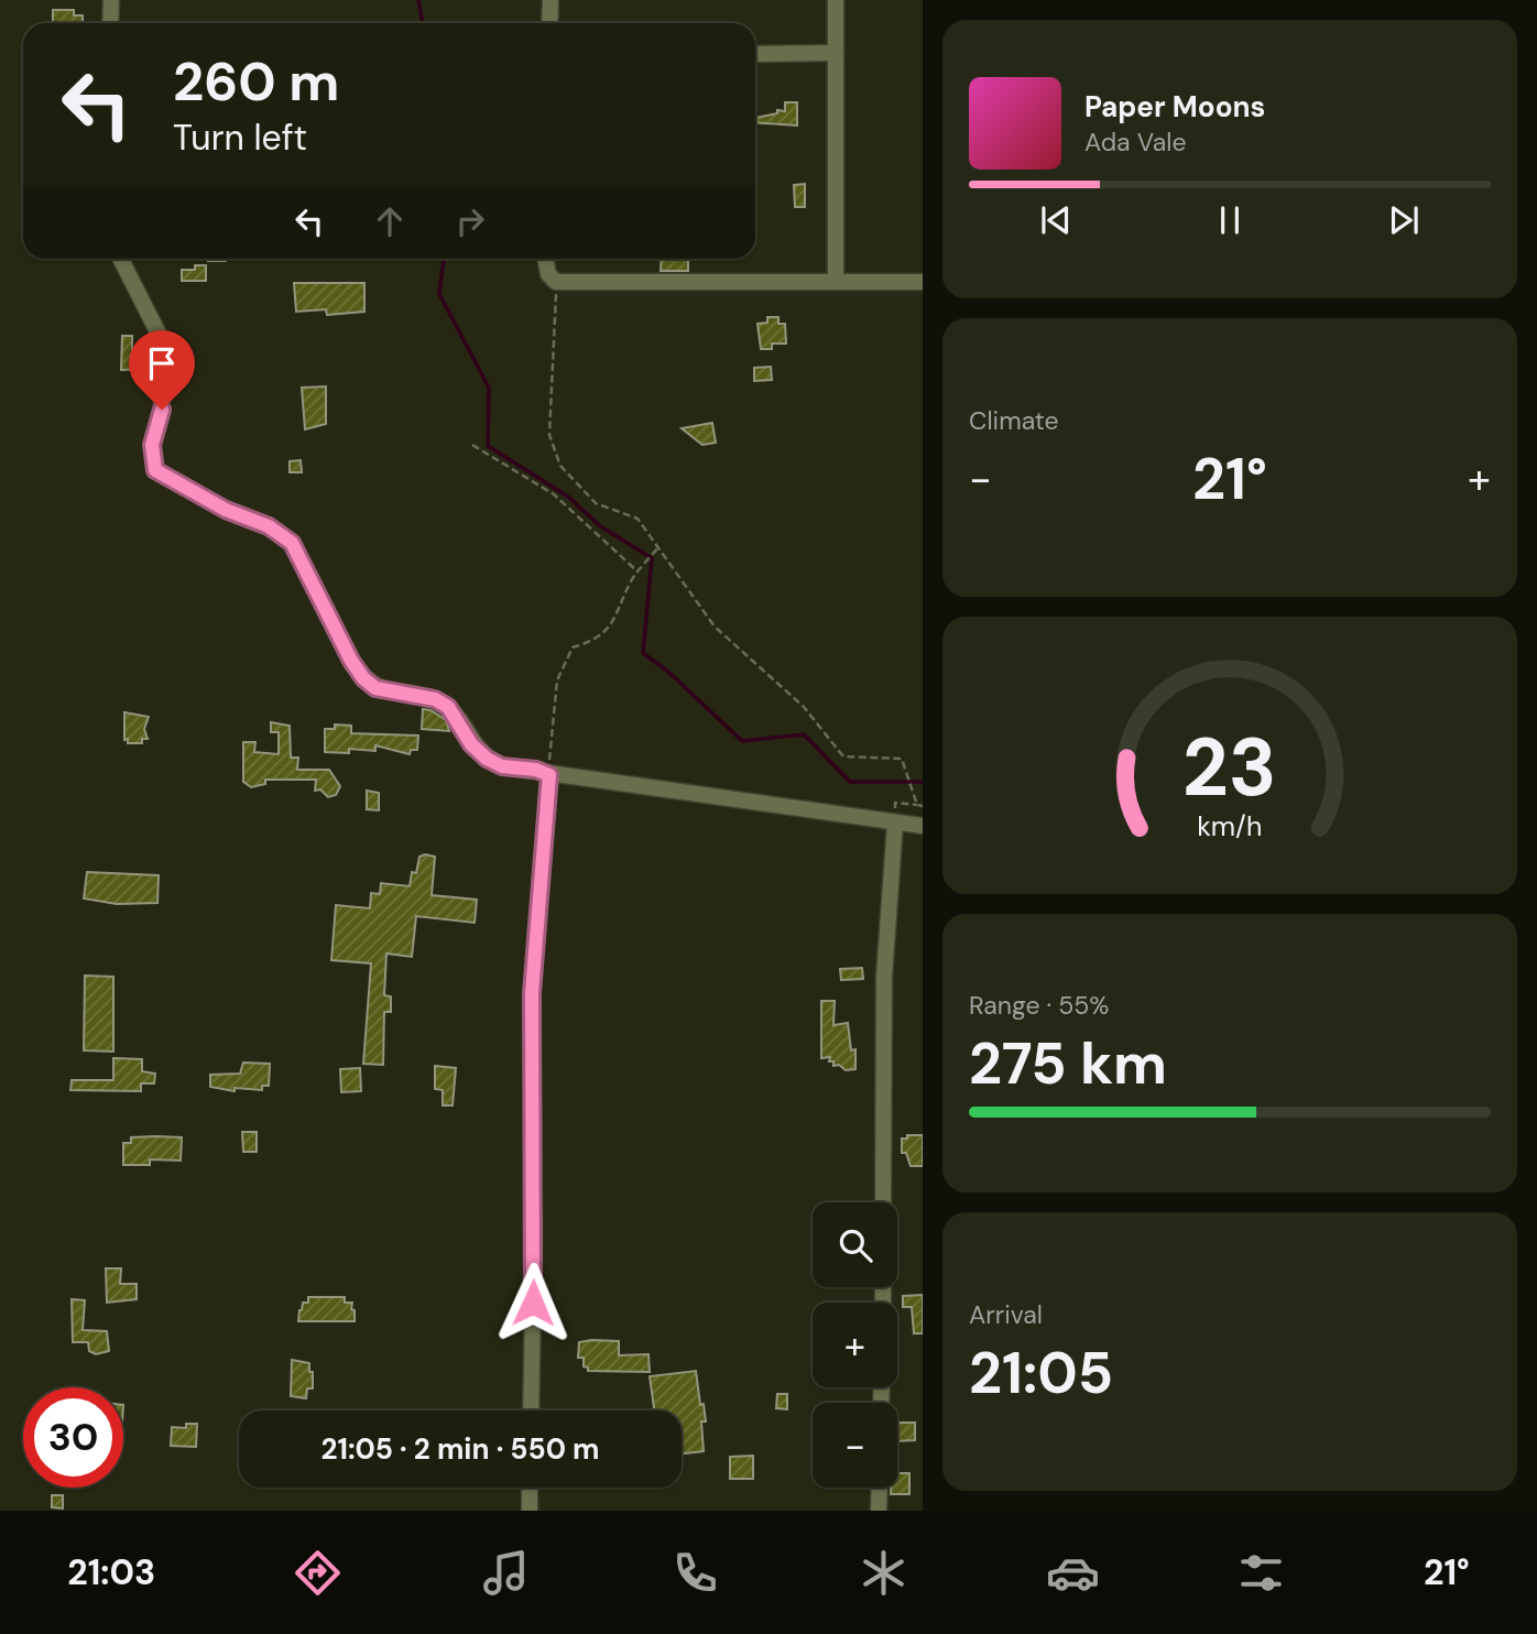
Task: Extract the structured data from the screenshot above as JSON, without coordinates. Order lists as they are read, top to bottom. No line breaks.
{"page":{"turn":["260 m","Turn left"],"song":["Paper Moons","Ada Vale"],"tile":["Climate",["Range · 55%","275 km"],["Arrival","21:05"]],"heat":["−","21°","+"],"map_buttons":["+","−"],"limit":"30","trip":"21:05 · 2 min · 550 m","tabs":["21:03","21°"],"gauge":["23","km/h"]}}
